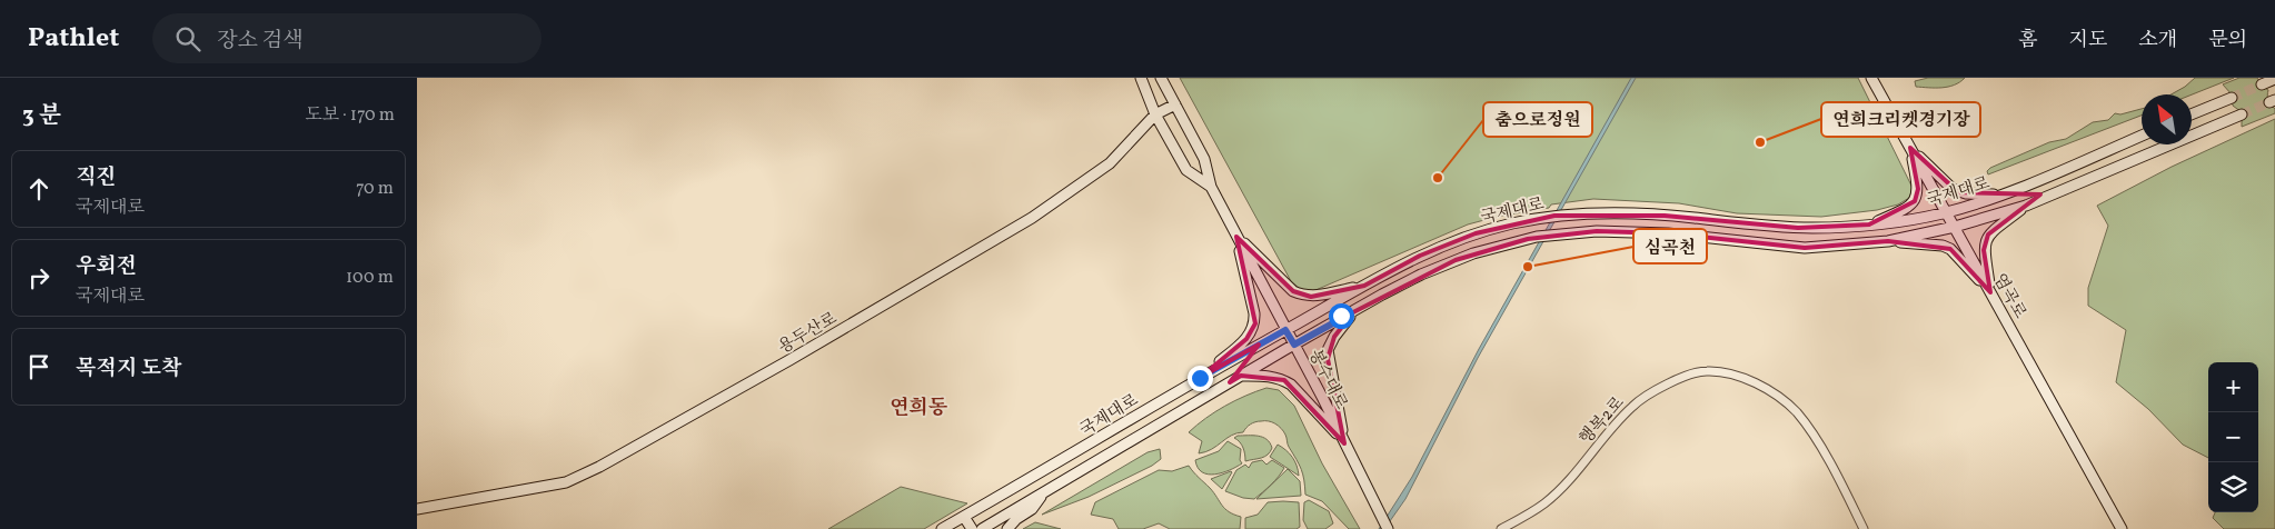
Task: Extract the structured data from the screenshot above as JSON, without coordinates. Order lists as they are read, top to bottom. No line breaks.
{"streets":{"main road":["국제대로","염곡로","용두산로","봉수대로"],"street":["행복2로"]},"crossings":[["국제대로","염곡로"],["국제대로","봉수대로"],["용두산로","봉수대로"]],"districts":["연희동"],"places":["연희크리켓경기장","춤으로정원","심곡천"],"north":"top left","page":{"header":"Pathlet","search":"장소 검색","nav":["홈","지도","소개","문의"],"heading":["3 분","도보 · 170 m"],"list":[["직진","국제대로","70 m"],["우회전","국제대로","100 m"],"목적지 도착"],"map_buttons":["+","−"]}}
